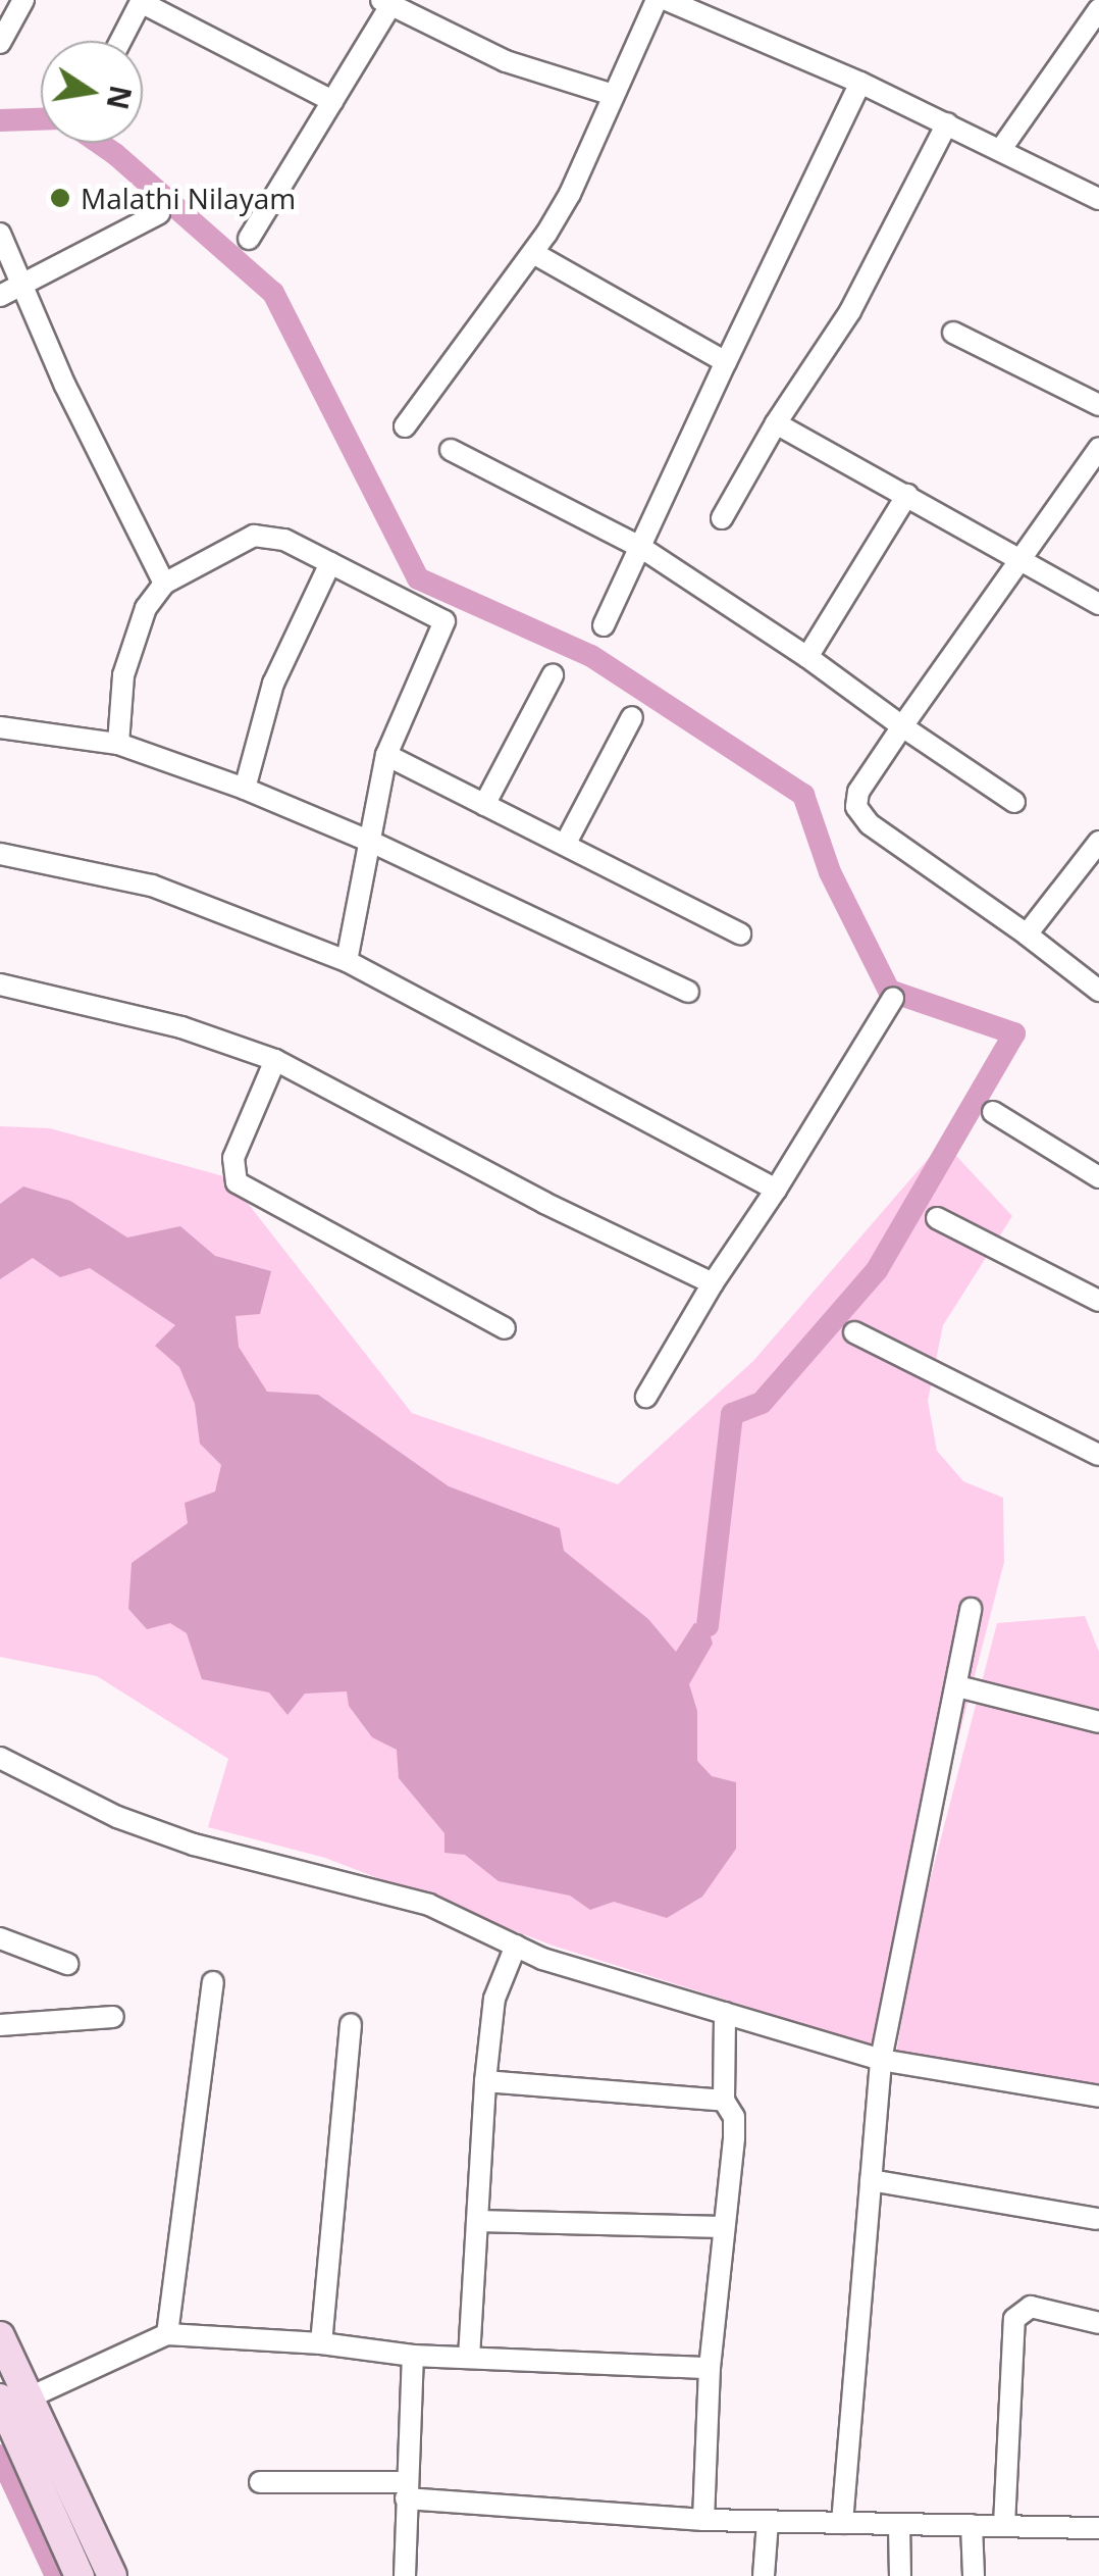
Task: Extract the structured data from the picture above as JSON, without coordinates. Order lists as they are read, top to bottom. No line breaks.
{"places":["Malathi Nilayam"],"north":"right"}
